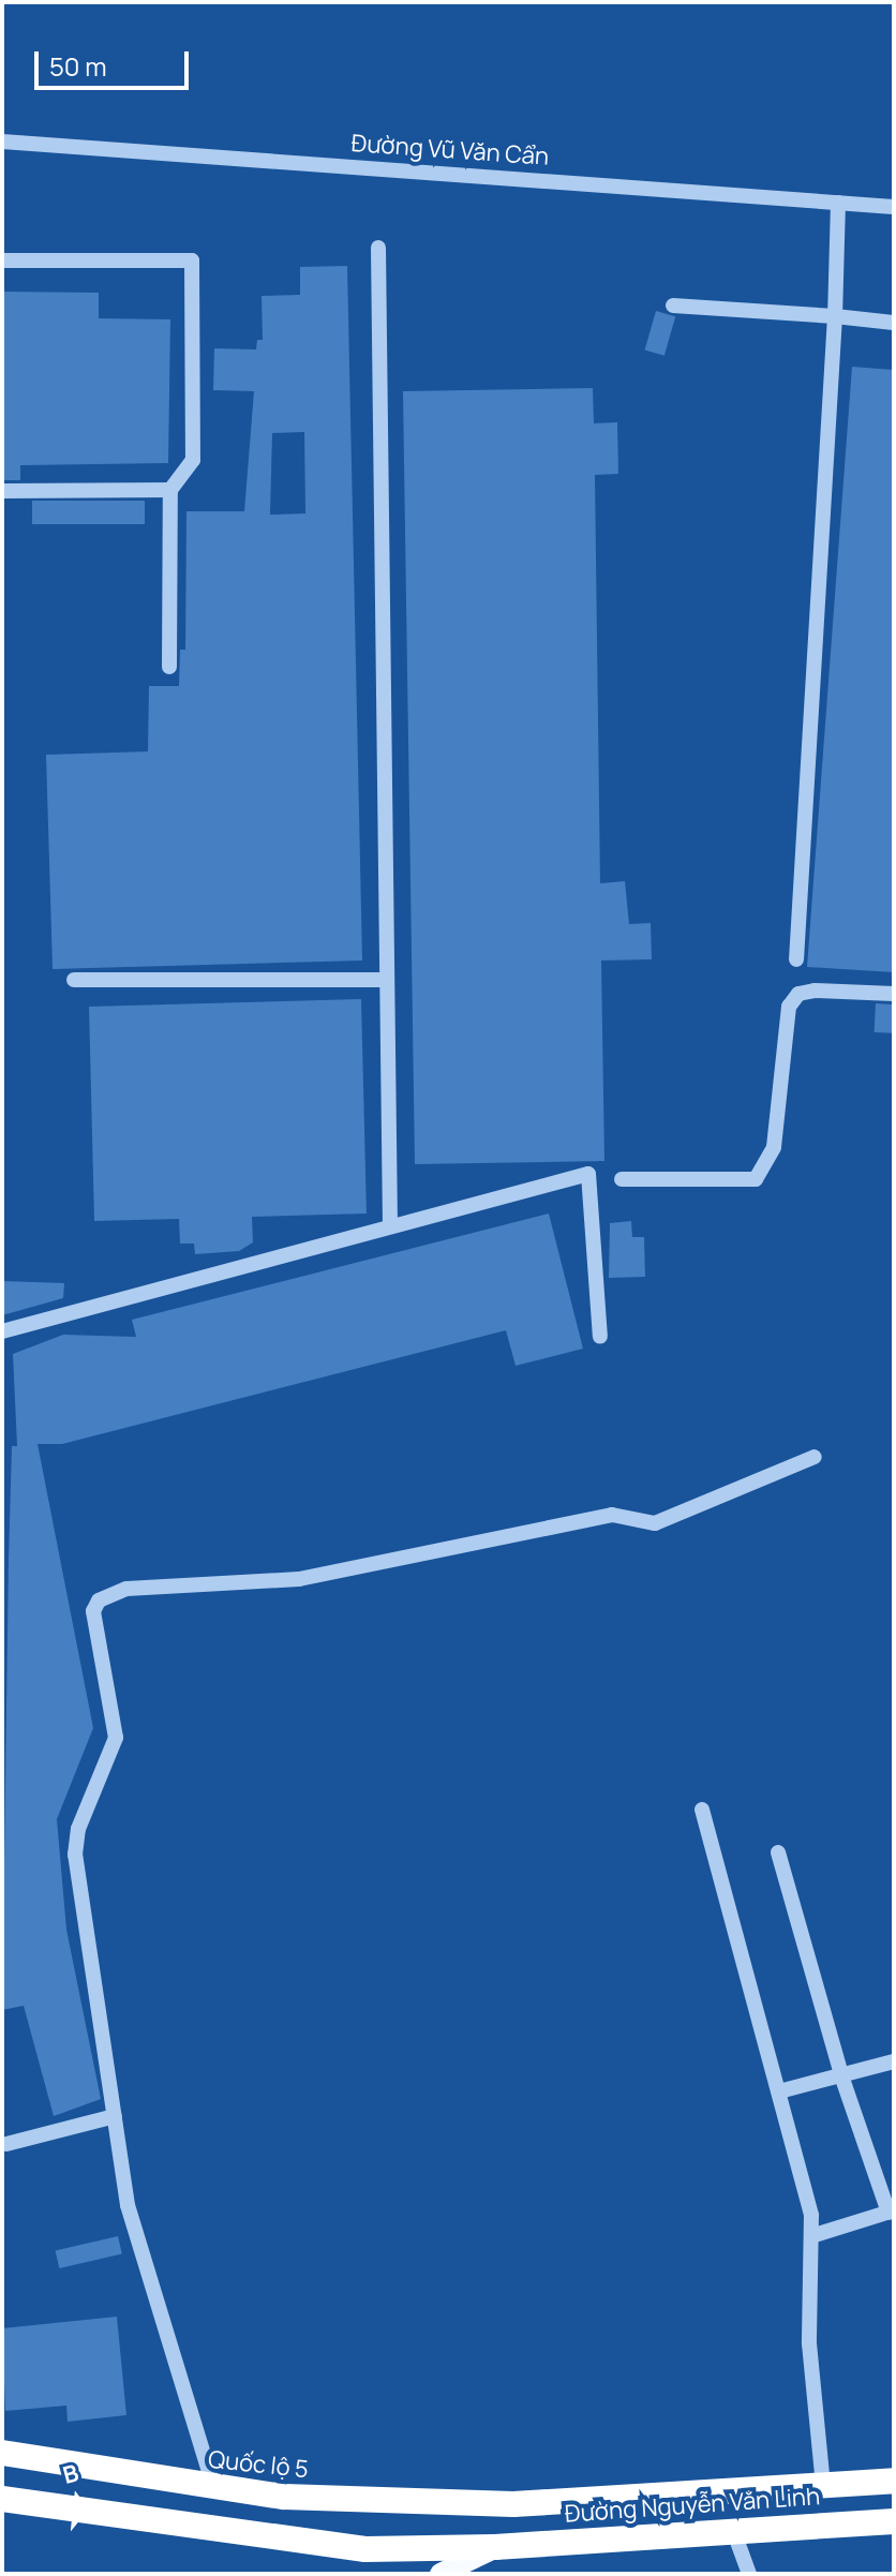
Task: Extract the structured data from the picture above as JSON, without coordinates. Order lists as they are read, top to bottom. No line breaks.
{"streets":{"highway":["Quốc lộ 5","Đường Nguyễn Văn Linh"],"street":["Đường Vũ Văn Cẩn"]},"crossings":[["Quốc lộ 5","Đường Nguyễn Văn Linh"]],"scale_bar":"50 m","north":"top"}
